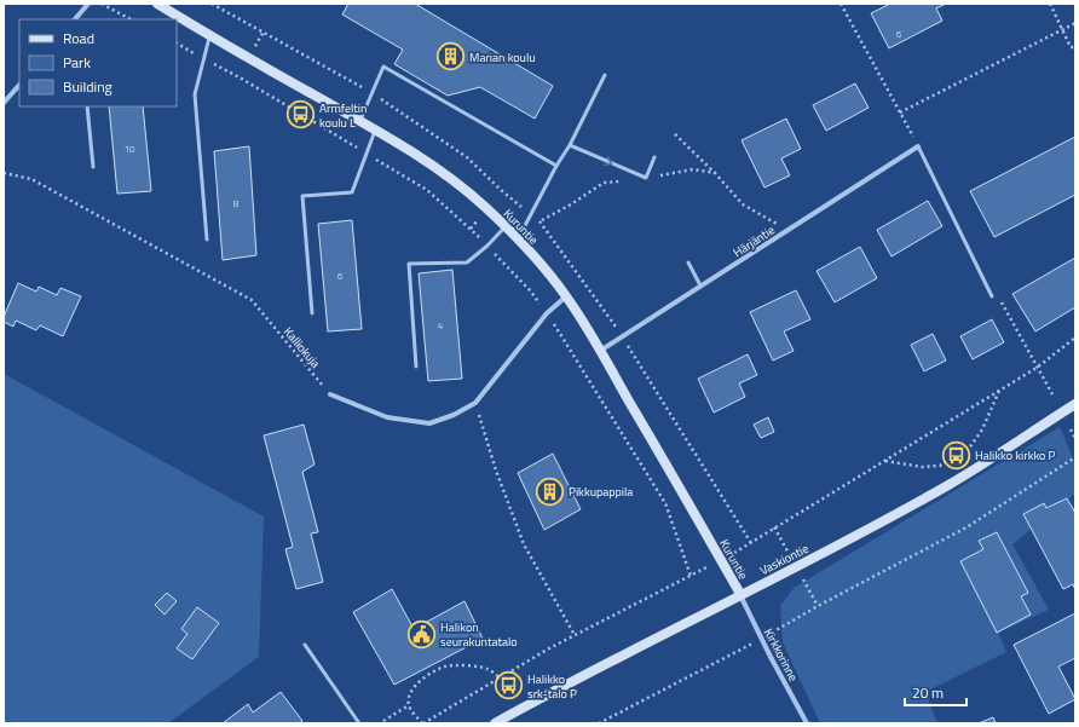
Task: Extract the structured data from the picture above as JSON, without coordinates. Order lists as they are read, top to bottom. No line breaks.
{"streets":{"street":["Kuruntie","Härjäntie","Vaskiontie","Kirkkorinne"],"path":["Kalliokuja"]},"crossings":[["Kuruntie","Härjäntie"],["Kuruntie","Vaskiontie"],["Kuruntie","Kirkkorinne"],["Vaskiontie","Kirkkorinne"]],"places":{"building":["Marian koulu","Pikkupappila"],"bus stop":["Armfeltin koulu L","Halikko kirkko P","Halikko srk-talo P"],"public building":["Halikon seurakuntatalo"]},"house_numbers":["6","10","8","6","4"],"legend":["Road","Park","Building"],"scale_bar":"20 m"}
